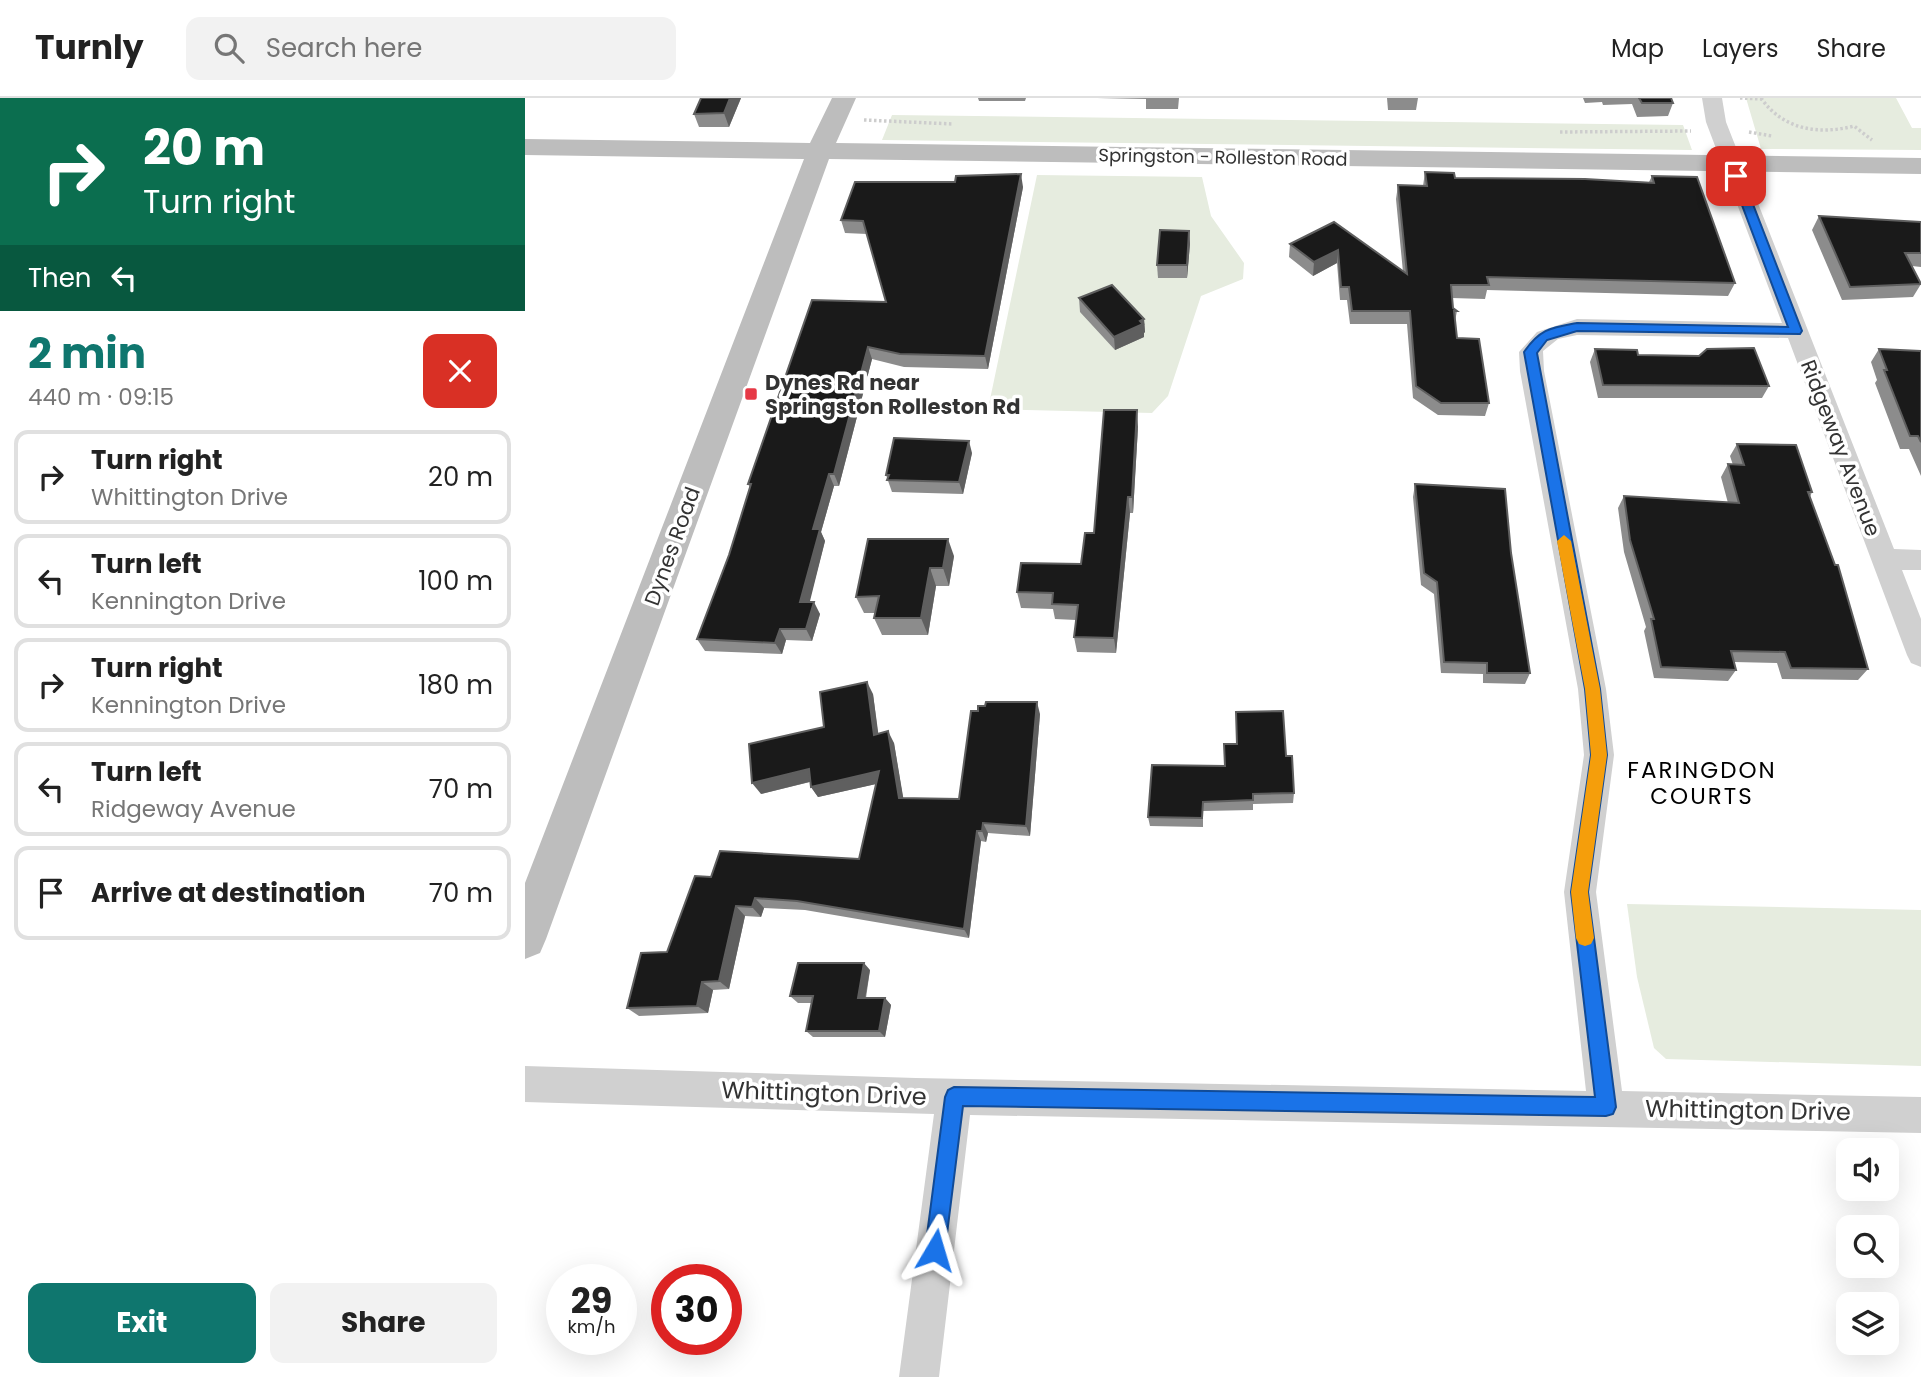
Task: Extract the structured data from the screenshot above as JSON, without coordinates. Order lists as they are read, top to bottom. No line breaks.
{"streets":{"main road":["Springston - Rolleston Road","Dynes Road"],"street":["Ridgeway Avenue","Whittington Drive"]},"crossings":[["Springston - Rolleston Road","Ridgeway Avenue"],["Springston - Rolleston Road","Dynes Road"]],"districts":["FARINGDON COURTS"],"places":{"transit":["Dynes Rd near Springston Rolleston Rd"]},"page":{"header":"Turnly","search":"Search here","nav":["Map","Layers","Share"],"turn":["20 m","Turn right"],"then":"Then","heading":["2 min","440 m · 09:15"],"list":[{"name":"Turn right","note":"Whittington Drive","value":"20 m"},{"name":"Turn left","note":"Kennington Drive","value":"100 m"},{"name":"Turn right","note":"Kennington Drive","value":"180 m"},{"name":"Turn left","note":"Ridgeway Avenue","value":"70 m"},{"name":"Arrive at destination","value":"70 m"}],"speed":"29 km/h","limit":"30","buttons":["Exit","Share"]}}
